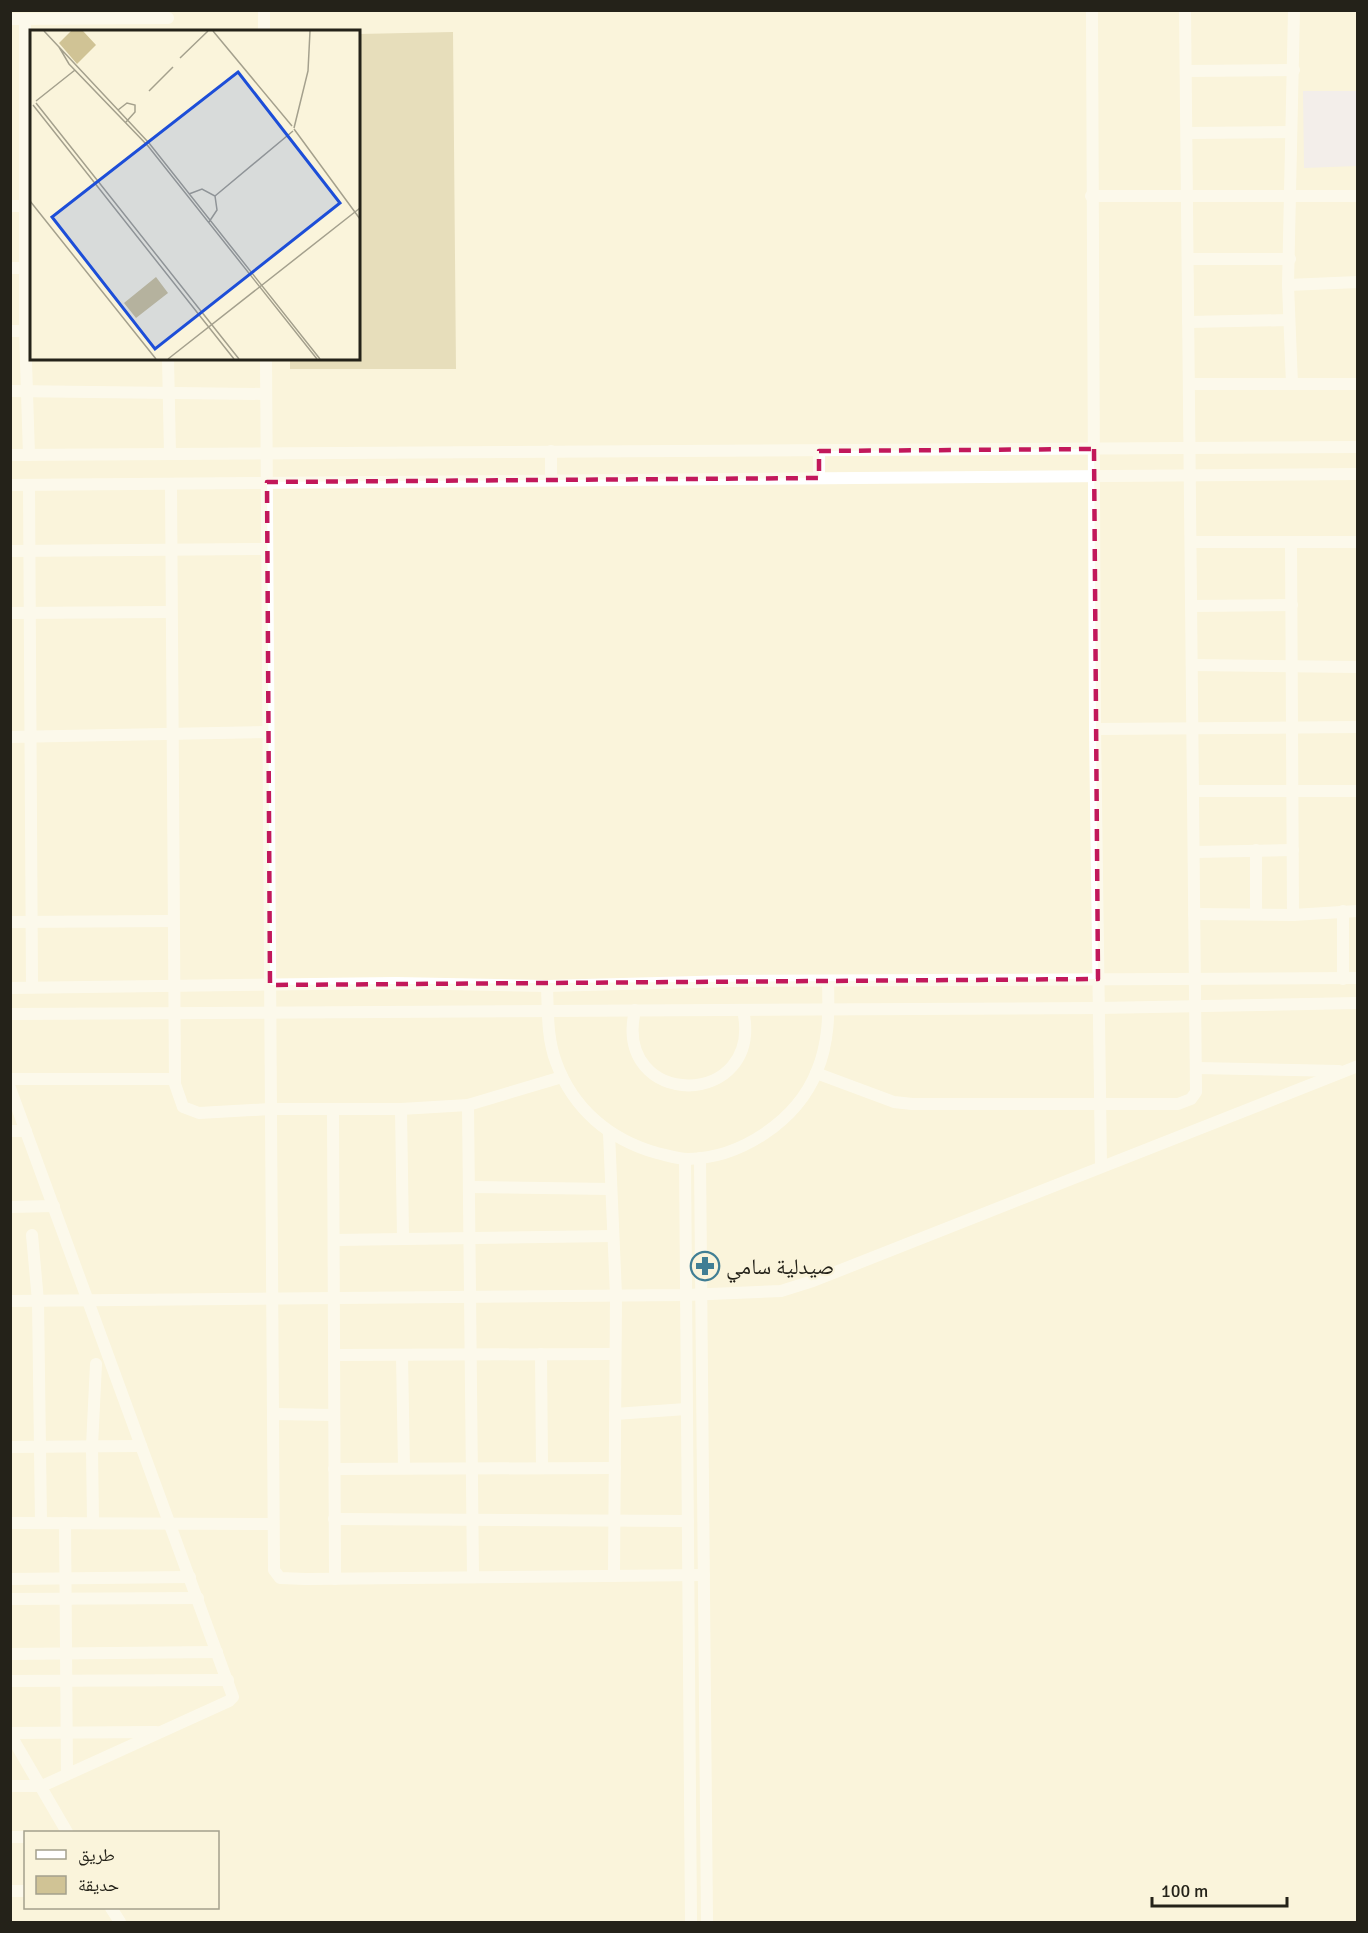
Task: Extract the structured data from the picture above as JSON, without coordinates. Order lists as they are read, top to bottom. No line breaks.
{"places":{"pharmacy":["صيدلية سامي"]},"legend":["طريق","حديقة"],"scale_bar":"100 m"}
